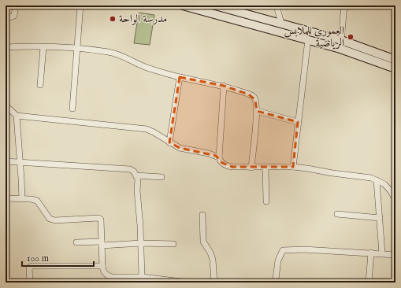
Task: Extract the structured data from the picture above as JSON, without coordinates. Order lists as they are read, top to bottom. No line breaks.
{"places":["مدرسة الواحة","العموري للملابس الرياضية"],"scale_bar":"100 m"}
